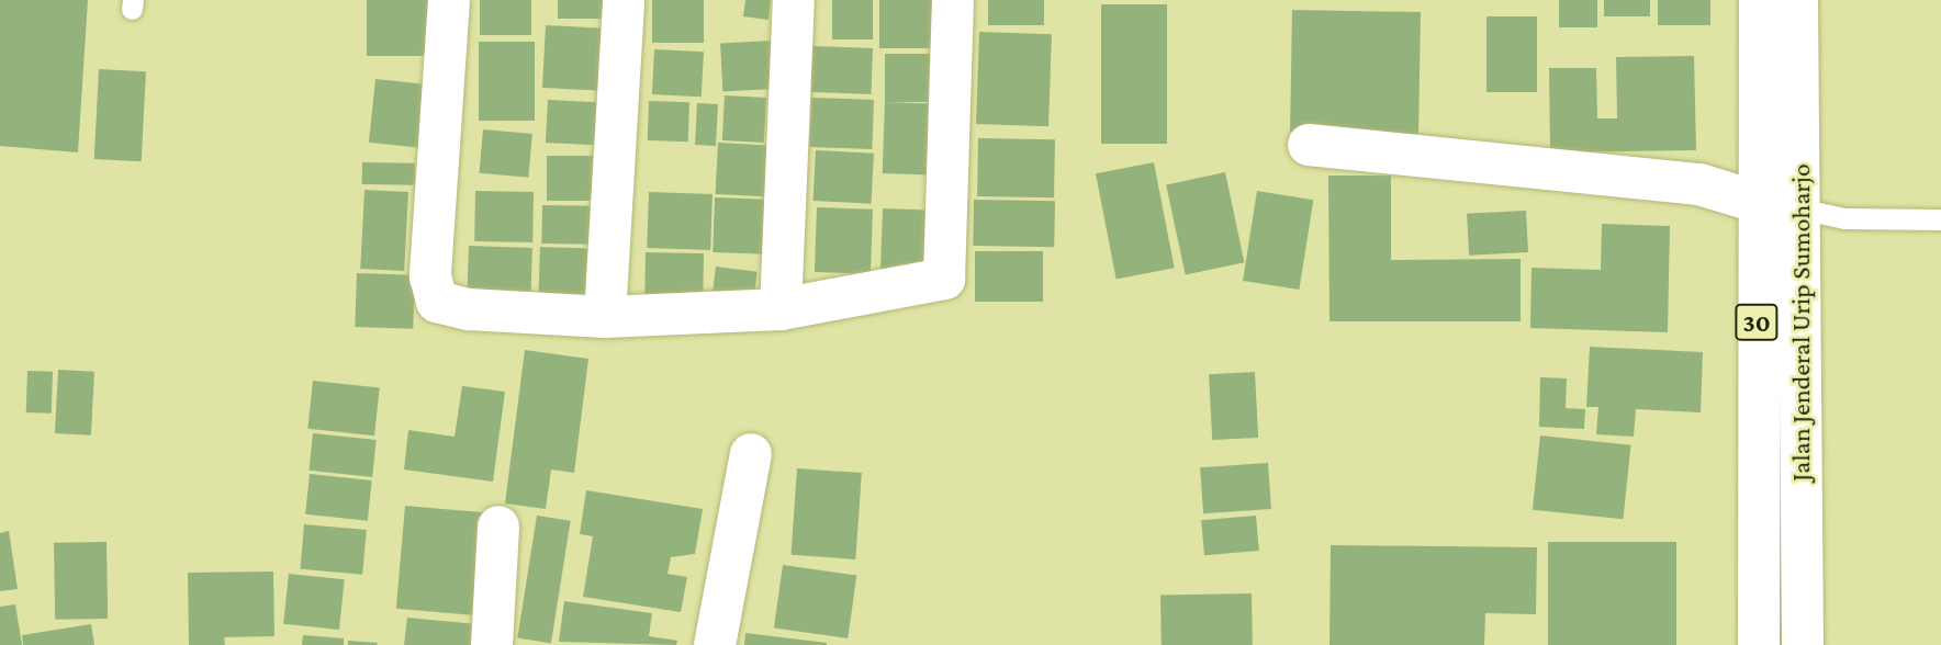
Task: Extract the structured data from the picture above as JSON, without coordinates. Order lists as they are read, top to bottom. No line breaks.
{"streets":{"main road":["30","Jalan Jenderal Urip Sumoharjo"]}}
